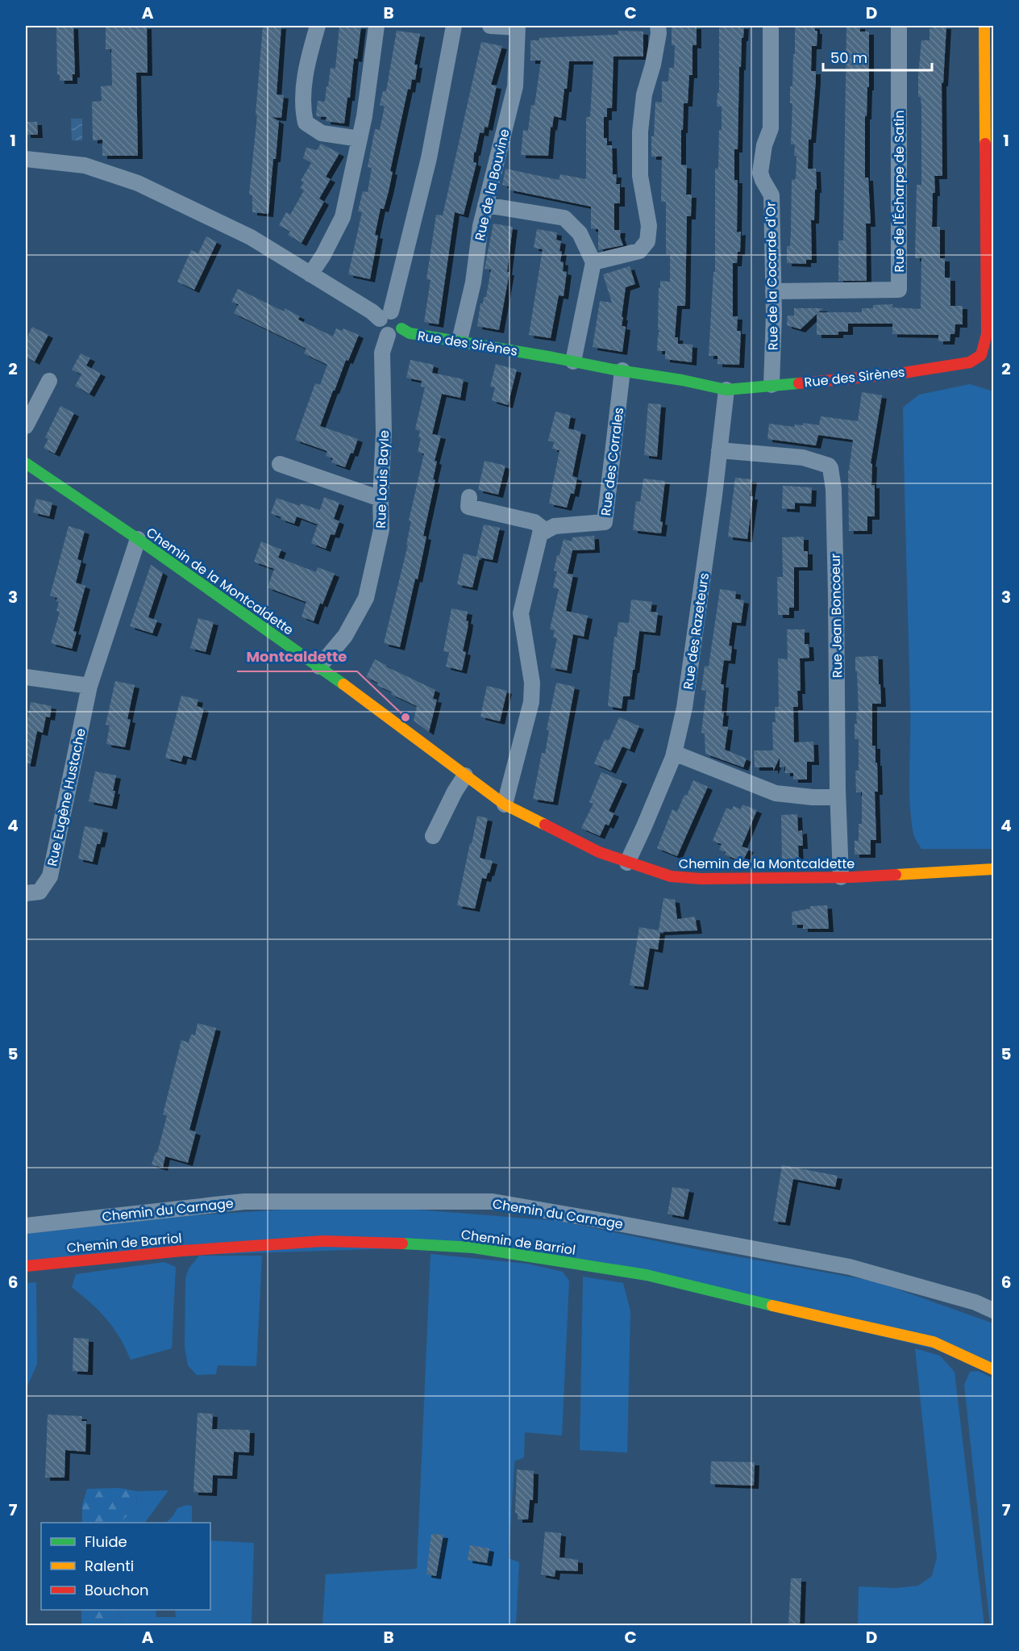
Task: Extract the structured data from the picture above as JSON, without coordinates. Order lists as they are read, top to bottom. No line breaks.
{"streets":{"street":["Rue de la Bouvine","Rue de l'Écharpe de Satin","Rue de la Cocarde d'Or","Rue des Sirènes","Rue des Corrales","Rue Louis Bayle","Chemin de la Montcaldette","Rue Jean Boncoeur","Rue des Razeteurs","Rue Eugène Hustache","Chemin du Carnage","Chemin de Barriol"]},"crossings":[["Rue de la Bouvine","Rue des Sirènes"],["Rue de l'Écharpe de Satin","Rue de la Cocarde d'Or"],["Rue de la Cocarde d'Or","Rue des Sirènes"],["Rue des Sirènes","Rue des Corrales"],["Rue des Sirènes","Rue Louis Bayle"],["Rue des Sirènes","Rue des Razeteurs"],["Rue Louis Bayle","Chemin de la Montcaldette"],["Chemin de la Montcaldette","Rue Jean Boncoeur"],["Chemin de la Montcaldette","Rue des Razeteurs"],["Chemin de la Montcaldette","Rue Eugène Hustache"],["Rue Jean Boncoeur","Rue des Razeteurs"]],"places":["Montcaldette"],"legend":["Fluide","Ralenti","Bouchon"],"scale_bar":"50 m","grid":{"columns":["A","B","C","D"],"rows":["1","2","3","4","5","6","7"]}}
